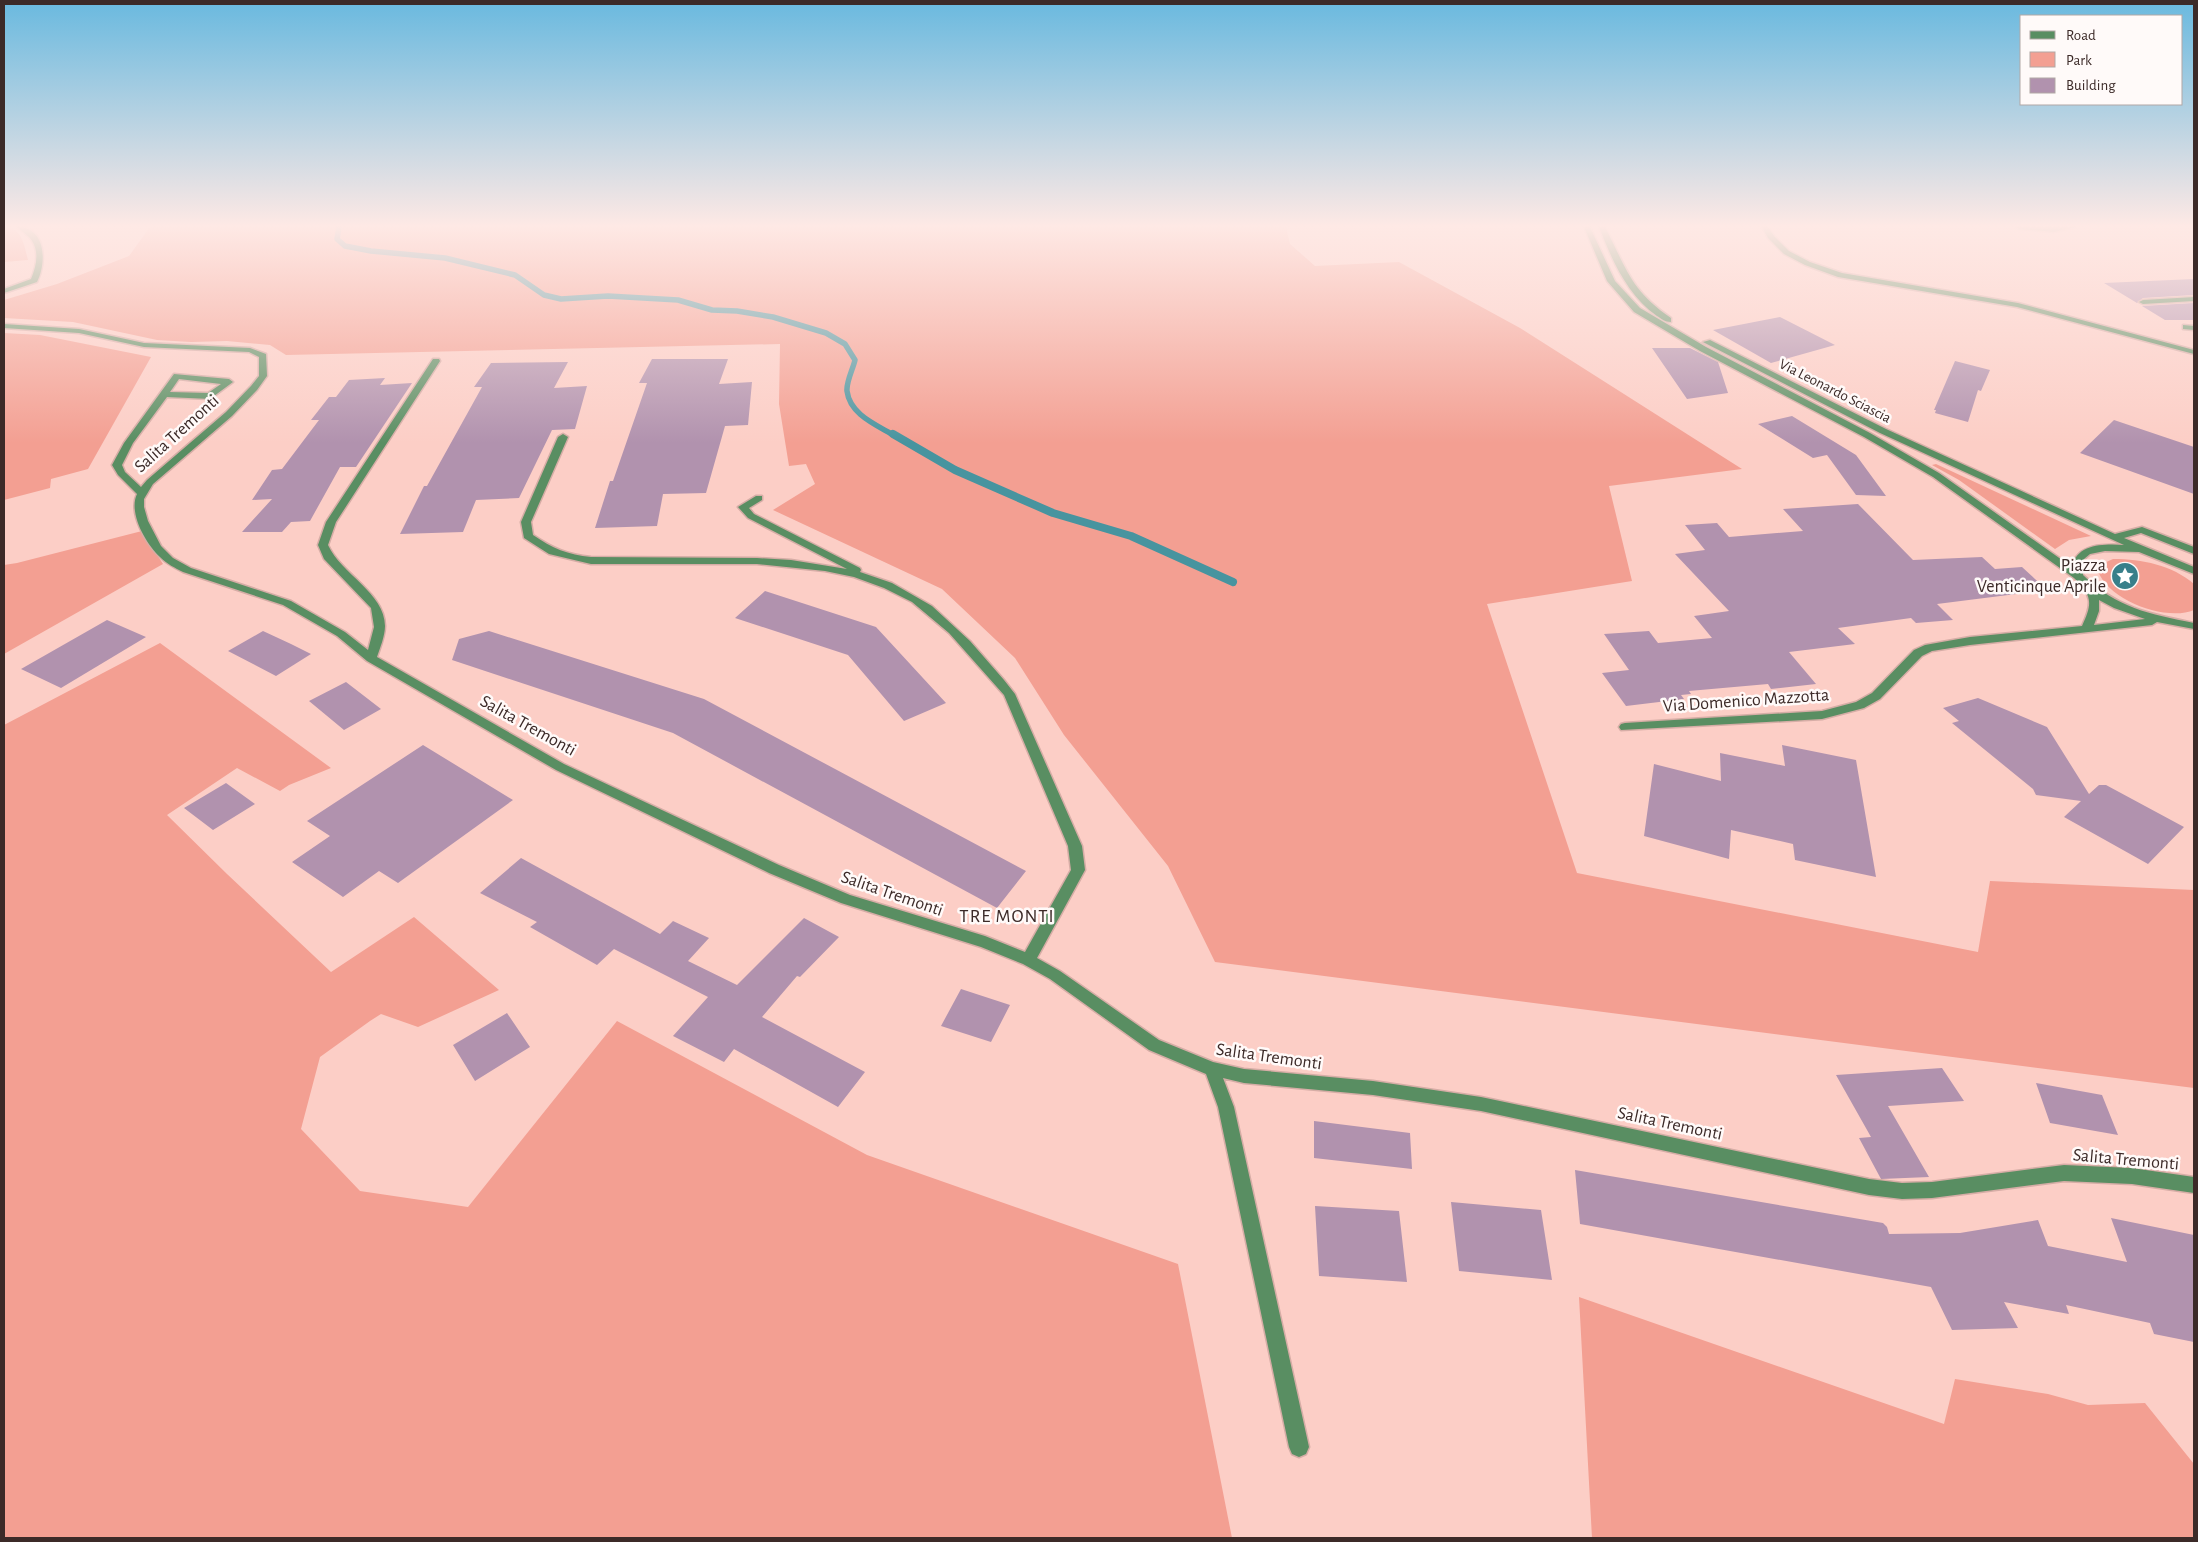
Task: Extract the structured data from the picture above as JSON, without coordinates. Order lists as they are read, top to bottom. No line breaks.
{"streets":{"street":["Via Leonardo Sciascia","Salita Tremonti","Via Domenico Mazzotta"]},"crossings":[["Via Leonardo Sciascia","Via Domenico Mazzotta"]],"districts":["TRE MONTI"],"places":{"place":["Piazza Venticinque Aprile"]},"legend":["Road","Park","Building"]}
